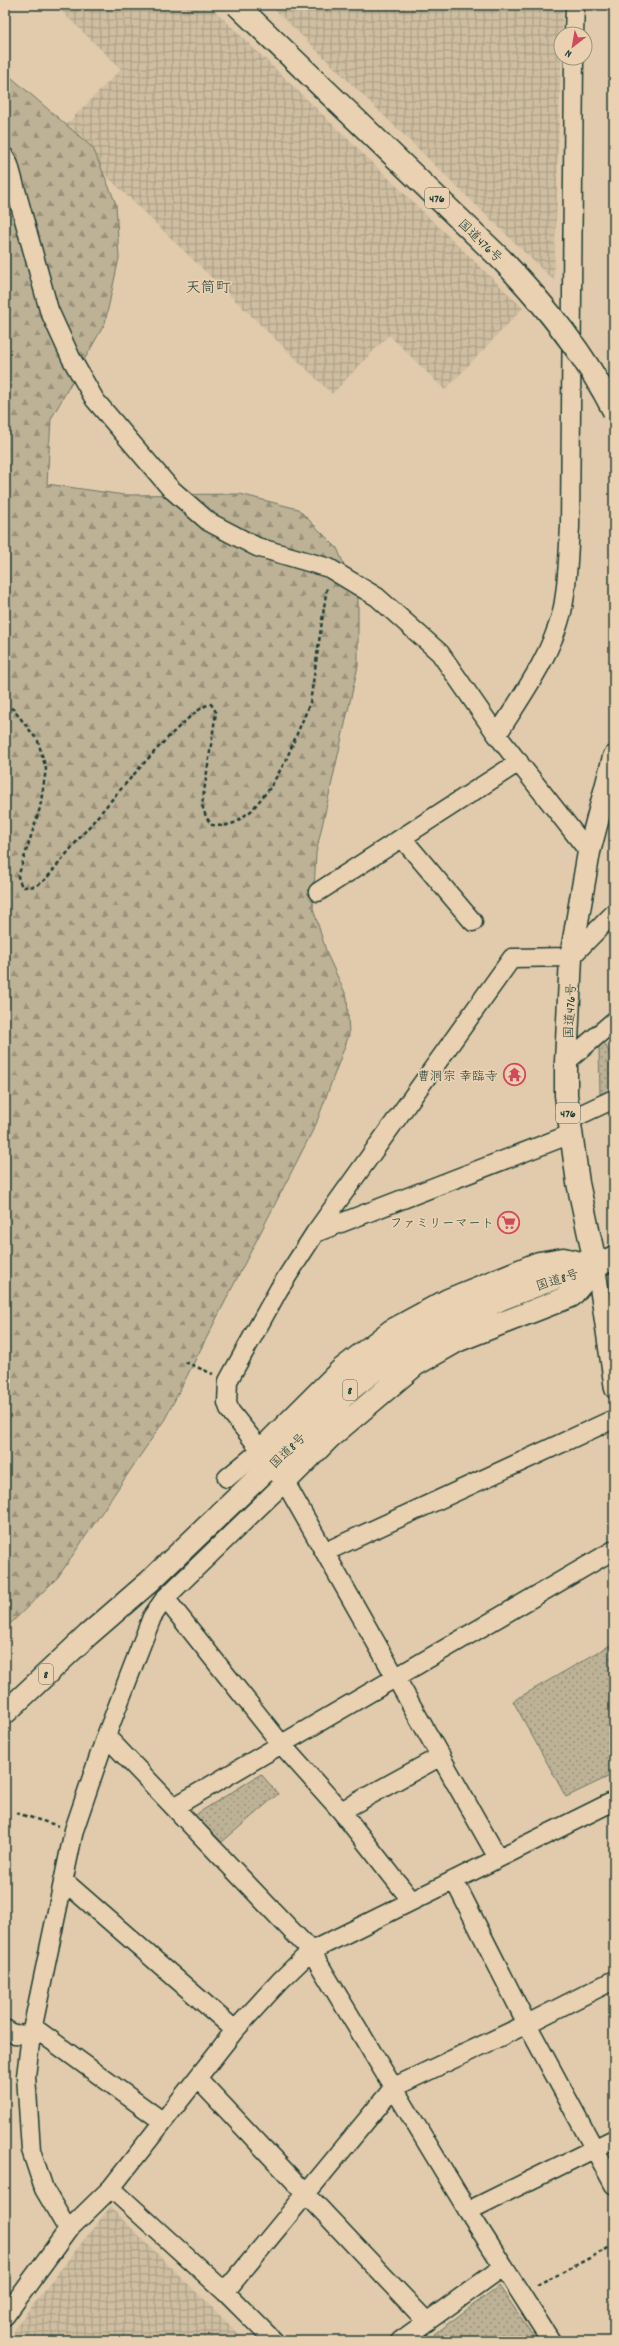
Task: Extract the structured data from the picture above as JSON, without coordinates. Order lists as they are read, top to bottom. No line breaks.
{"streets":{"highway":["476","国道476号","国道8号","8"]},"crossings":[["国道476号","国道8号"]],"districts":["天筒町"],"places":{"temple":["曹洞宗 幸臨寺"],"supermarket":["ファミリーマート"]},"north":"bottom left"}
